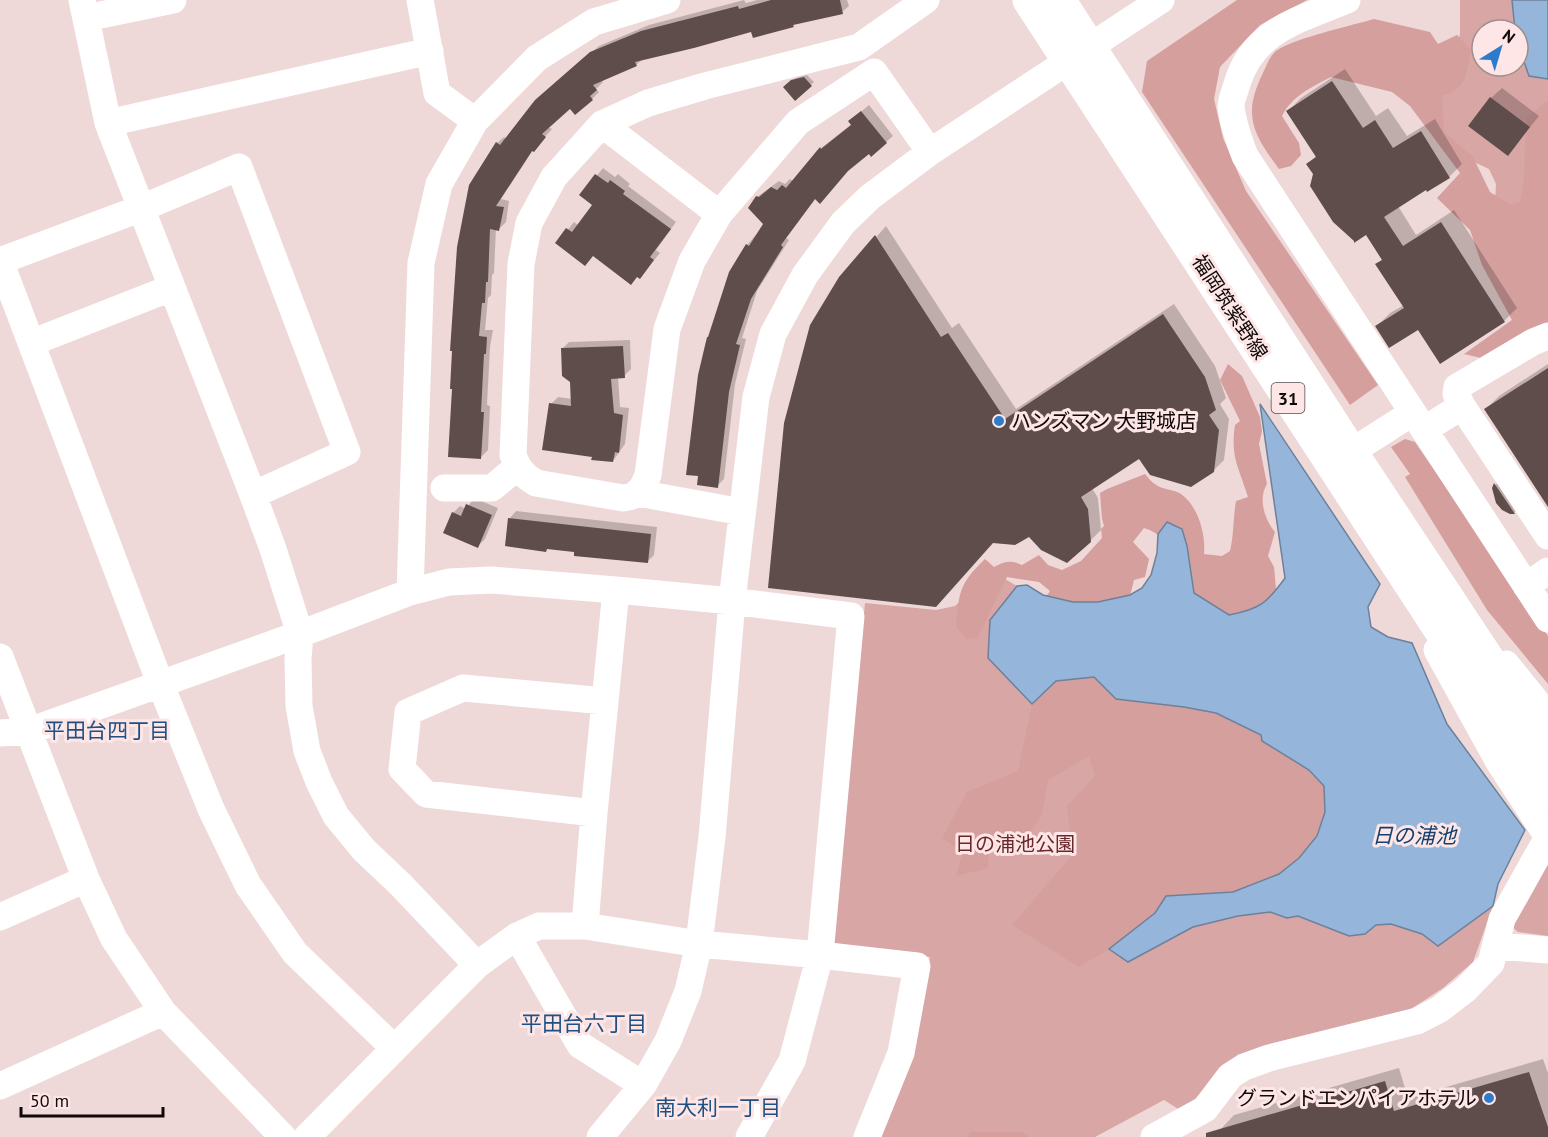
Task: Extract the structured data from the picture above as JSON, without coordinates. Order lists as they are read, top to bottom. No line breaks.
{"streets":{"main road":["福岡筑紫野線","31"]},"districts":["平田台四丁目","平田台六丁目","南大利一丁目"],"water":["日の浦池"],"parks":["日の浦池公園"],"places":["ハンズマン 大野城店","グランドエンパイアホテル"],"scale_bar":"50 m","north":"top right"}
